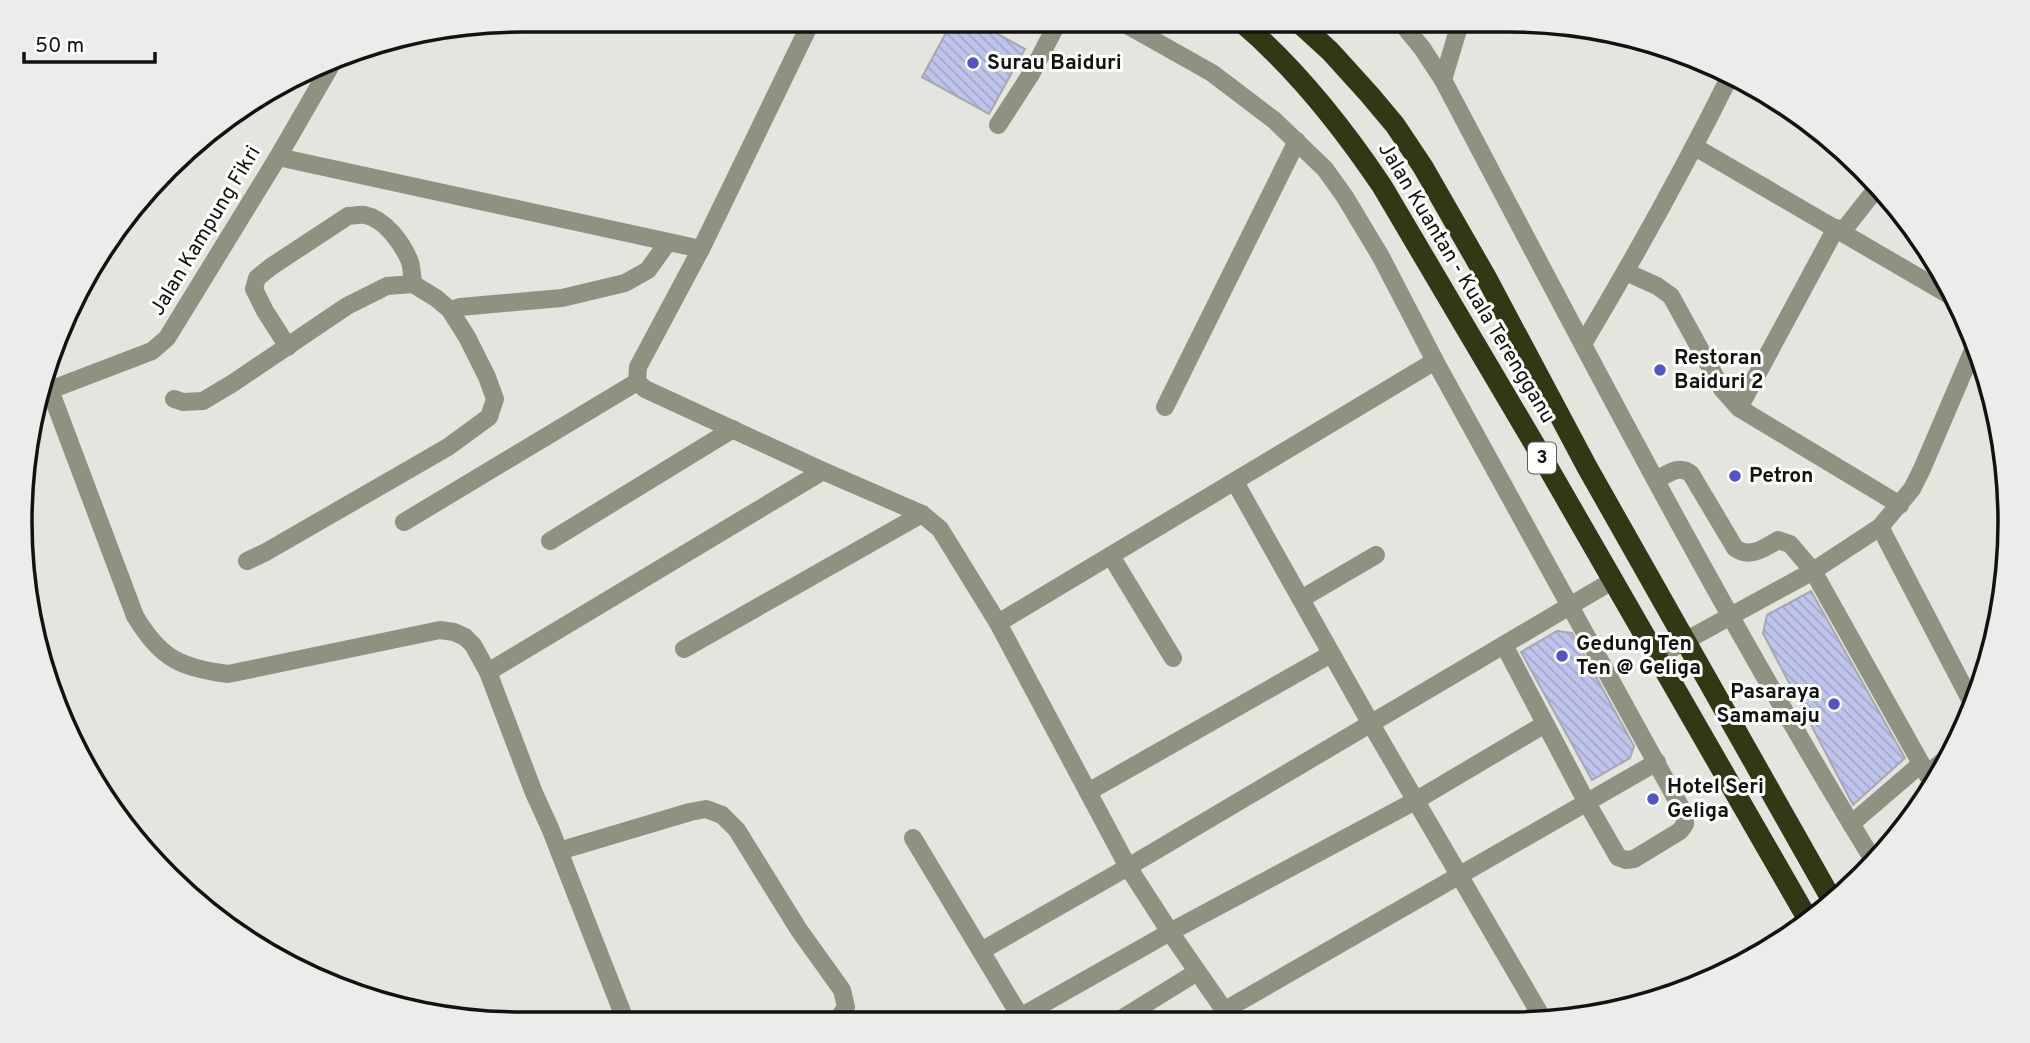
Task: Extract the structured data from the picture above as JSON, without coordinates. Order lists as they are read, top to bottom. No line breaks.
{"streets":{"highway":["Jalan Kuantan - Kuala Terengganu","3"],"street":["Jalan Kampung Fikri"]},"places":["Surau Baiduri","Restoran Baiduri 2","Petron","Gedung Ten Ten @ Geliga","Pasaraya Samamaju","Hotel Seri Geliga"],"scale_bar":"50 m"}
